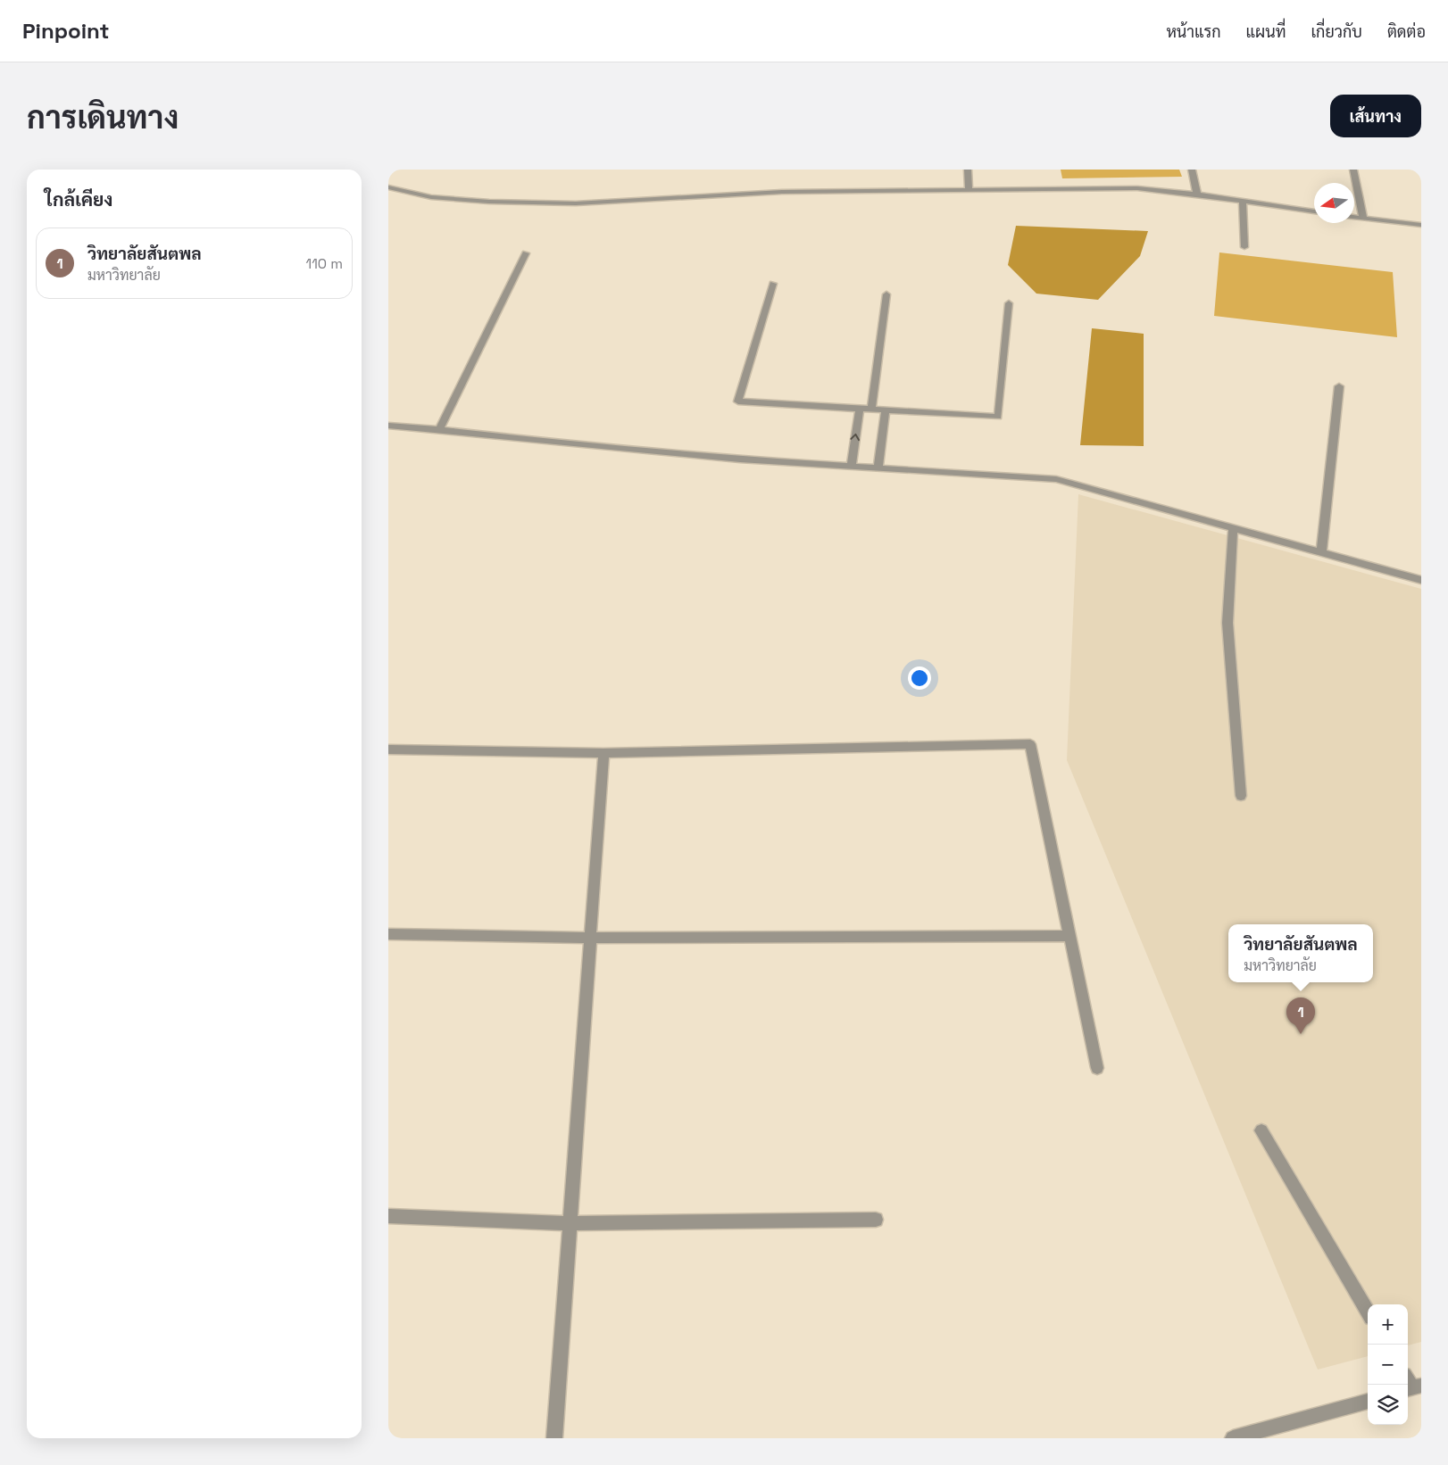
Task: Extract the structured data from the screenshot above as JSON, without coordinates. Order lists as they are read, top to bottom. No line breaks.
{"north":"left","page":{"header":"Pinpoint","nav":["หน้าแรก","แผนที่","เกี่ยวกับ","ติดต่อ"],"buttons":"เส้นทาง","title":"การเดินทาง","heading":"ใกล้เคียง","list":[{"mark":"1","name":"วิทยาลัยสันตพล","note":"มหาวิทยาลัย","value":"110 m"}],"popup":["วิทยาลัยสันตพล","มหาวิทยาลัย"],"pins":"1","map_buttons":["+","−"]}}
